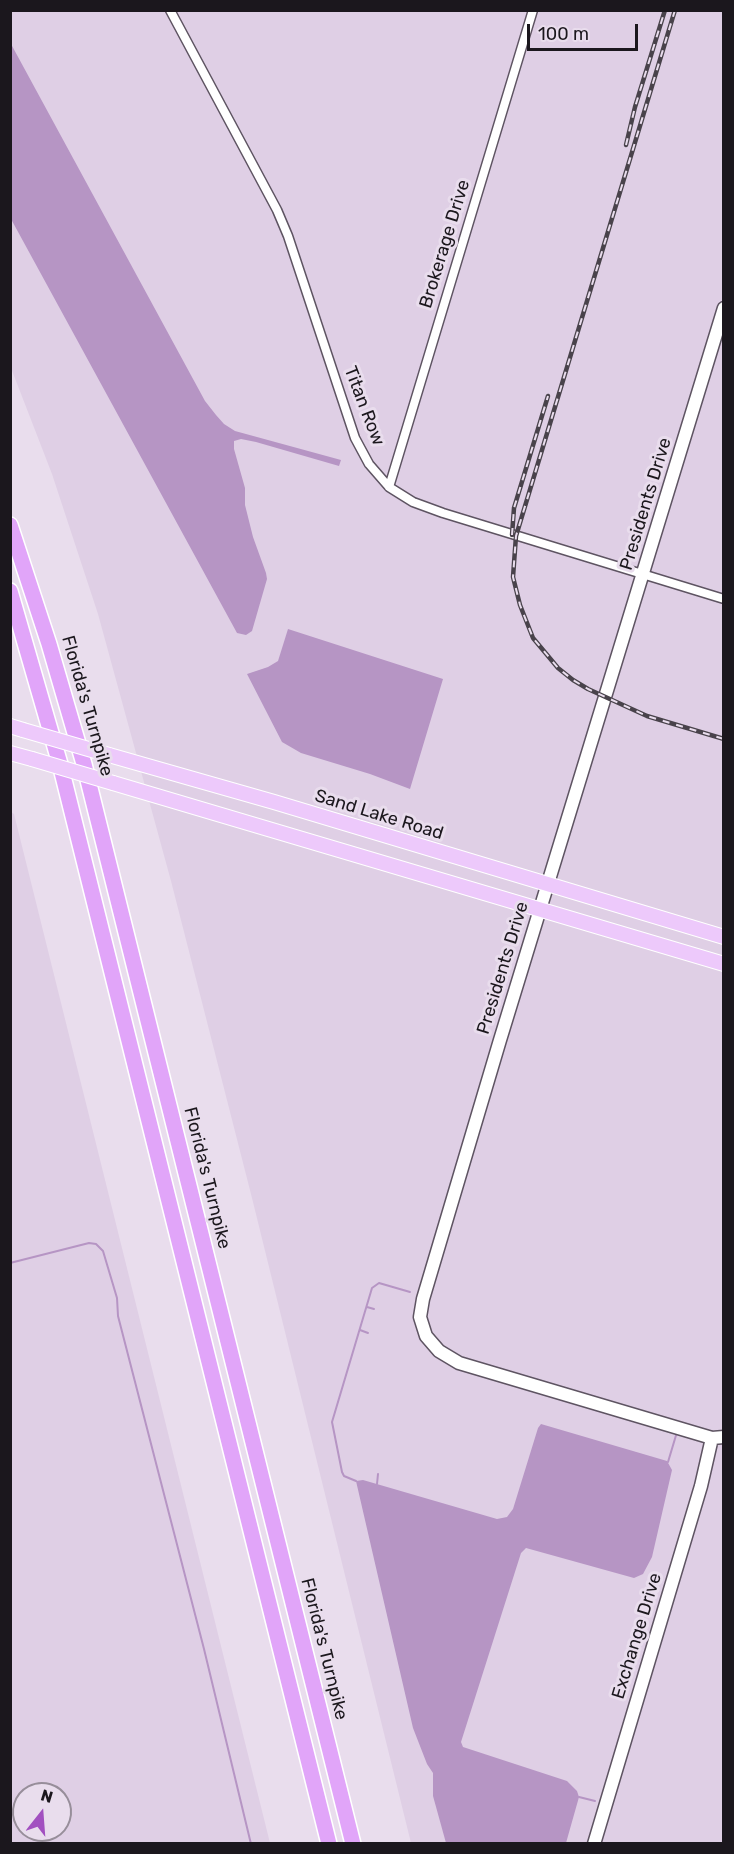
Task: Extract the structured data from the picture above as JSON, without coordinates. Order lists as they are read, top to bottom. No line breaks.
{"streets":{"highway":["Florida's Turnpike"],"main road":["Sand Lake Road"],"street":["Brokerage Drive","Titan Row","Presidents Drive","Exchange Drive"]},"crossings":[["Brokerage Drive","Titan Row"],["Titan Row","Presidents Drive"],["Presidents Drive","Sand Lake Road"],["Presidents Drive","Exchange Drive"]],"scale_bar":"100 m","north":"top"}
